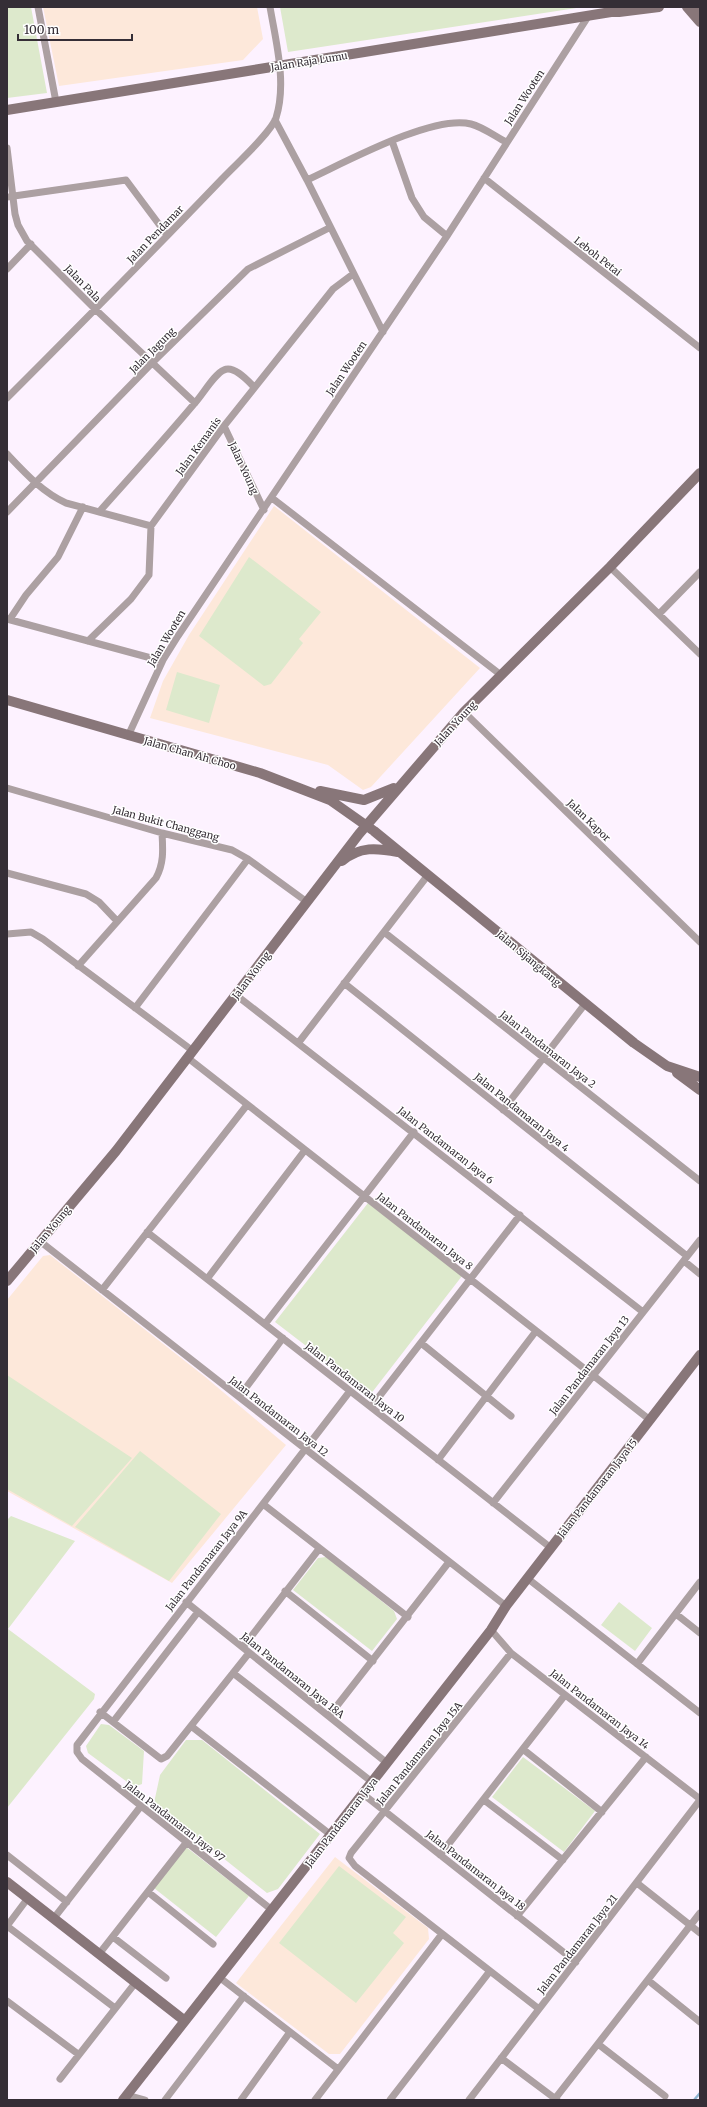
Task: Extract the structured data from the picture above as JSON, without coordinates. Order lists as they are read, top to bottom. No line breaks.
{"streets":{"main road":["Jalan Raja Lumu","Jalan Young","Jalan Chan Ah Choo","Jalan Sijangkang","Jalan Pandamaran Jaya 15","Jalan Pandamaran Jaya"],"street":["Jalan Wooten","Jalan Pendamar","Leboh Petai","Jalan Pala","Jalan Jagung","Jalan Kemanis","Jalan Kapor","Jalan Bukit Changgang","Jalan Pandamaran Jaya 2","Jalan Pandamaran Jaya 4","Jalan Pandamaran Jaya 6","Jalan Pandamaran Jaya 8","Jalan Pandamaran Jaya 13","Jalan Pandamaran Jaya 10","Jalan Pandamaran Jaya 12","Jalan Pandamaran Jaya 9A","Jalan Pandamaran Jaya 18A","Jalan Pandamaran Jaya 14","Jalan Pandamaran Jaya 15A","Jalan Pandamaran Jaya 97","Jalan Pandamaran Jaya 18","Jalan Pandamaran Jaya 21"]},"crossings":[["Jalan Raja Lumu","Jalan Wooten"],["Jalan Raja Lumu","Jalan Pendamar"],["Jalan Wooten","Leboh Petai"],["Jalan Wooten","Jalan Young"],["Jalan Wooten","Jalan Chan Ah Choo"],["Jalan Pendamar","Jalan Pala"],["Jalan Pala","Jalan Jagung"],["Jalan Kemanis","Jalan Young"],["Jalan Young","Jalan Chan Ah Choo"],["Jalan Young","Jalan Kapor"],["Jalan Young","Jalan Bukit Changgang"],["Jalan Young","Jalan Sijangkang"],["Jalan Young","Jalan Pandamaran Jaya 6"],["Jalan Young","Jalan Pandamaran Jaya 8"],["Jalan Young","Jalan Pandamaran Jaya 12"],["Jalan Chan Ah Choo","Jalan Sijangkang"],["Jalan Pandamaran Jaya 4","Jalan Pandamaran Jaya 13"],["Jalan Pandamaran Jaya 6","Jalan Pandamaran Jaya 13"],["Jalan Pandamaran Jaya 8","Jalan Pandamaran Jaya 13"],["Jalan Pandamaran Jaya 8","Jalan Pandamaran Jaya 15"],["Jalan Pandamaran Jaya 13","Jalan Pandamaran Jaya 10"],["Jalan Pandamaran Jaya 10","Jalan Pandamaran Jaya 15"],["Jalan Pandamaran Jaya 10","Jalan Pandamaran Jaya 9A"],["Jalan Pandamaran Jaya 12","Jalan Pandamaran Jaya 15"],["Jalan Pandamaran Jaya 12","Jalan Pandamaran Jaya 9A"],["Jalan Pandamaran Jaya 15","Jalan Pandamaran Jaya 14"],["Jalan Pandamaran Jaya 15","Jalan Pandamaran Jaya"],["Jalan Pandamaran Jaya 9A","Jalan Pandamaran Jaya 18A"],["Jalan Pandamaran Jaya 9A","Jalan Pandamaran Jaya 97"],["Jalan Pandamaran Jaya 18A","Jalan Pandamaran Jaya"],["Jalan Pandamaran Jaya 14","Jalan Pandamaran Jaya 15A"],["Jalan Pandamaran Jaya 14","Jalan Pandamaran Jaya"],["Jalan Pandamaran Jaya 14","Jalan Pandamaran Jaya 21"],["Jalan Pandamaran Jaya 15A","Jalan Pandamaran Jaya 18"],["Jalan Pandamaran Jaya 97","Jalan Pandamaran Jaya"],["Jalan Pandamaran Jaya","Jalan Pandamaran Jaya 18"],["Jalan Pandamaran Jaya 18","Jalan Pandamaran Jaya 21"]],"scale_bar":"100 m"}
